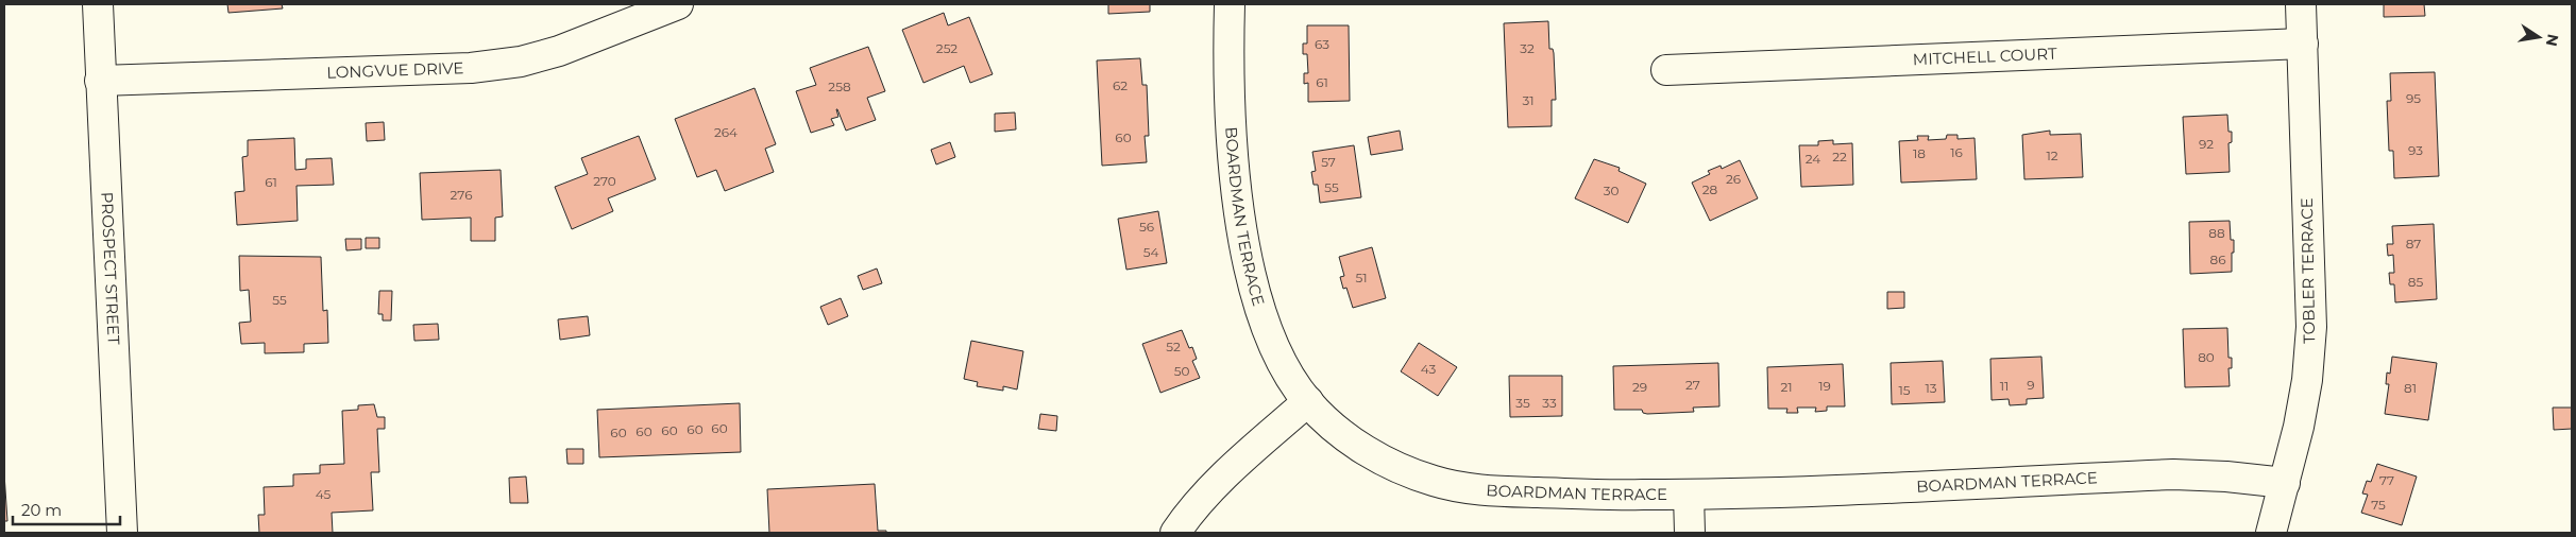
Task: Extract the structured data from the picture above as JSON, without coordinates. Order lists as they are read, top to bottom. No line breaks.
{"streets":{"street":["MITCHELL COURT","LONGVUE DRIVE","BOARDMAN TERRACE","PROSPECT STREET","TOBLER TERRACE"]},"crossings":[["MITCHELL COURT","TOBLER TERRACE"],["LONGVUE DRIVE","PROSPECT STREET"],["BOARDMAN TERRACE","TOBLER TERRACE"]],"house_numbers":["63","252","32","61","62","258","95","31","264","60","92","93","16","18","12","22","24","57","26","270","61","55","28","30","276","56","88","87","54","86","51","85","55","52","80","43","50","27","9","19","11","29","21","13","81","15","35","33","60","60","60","60","60","77","45","75"],"scale_bar":"20 m","north":"right"}
